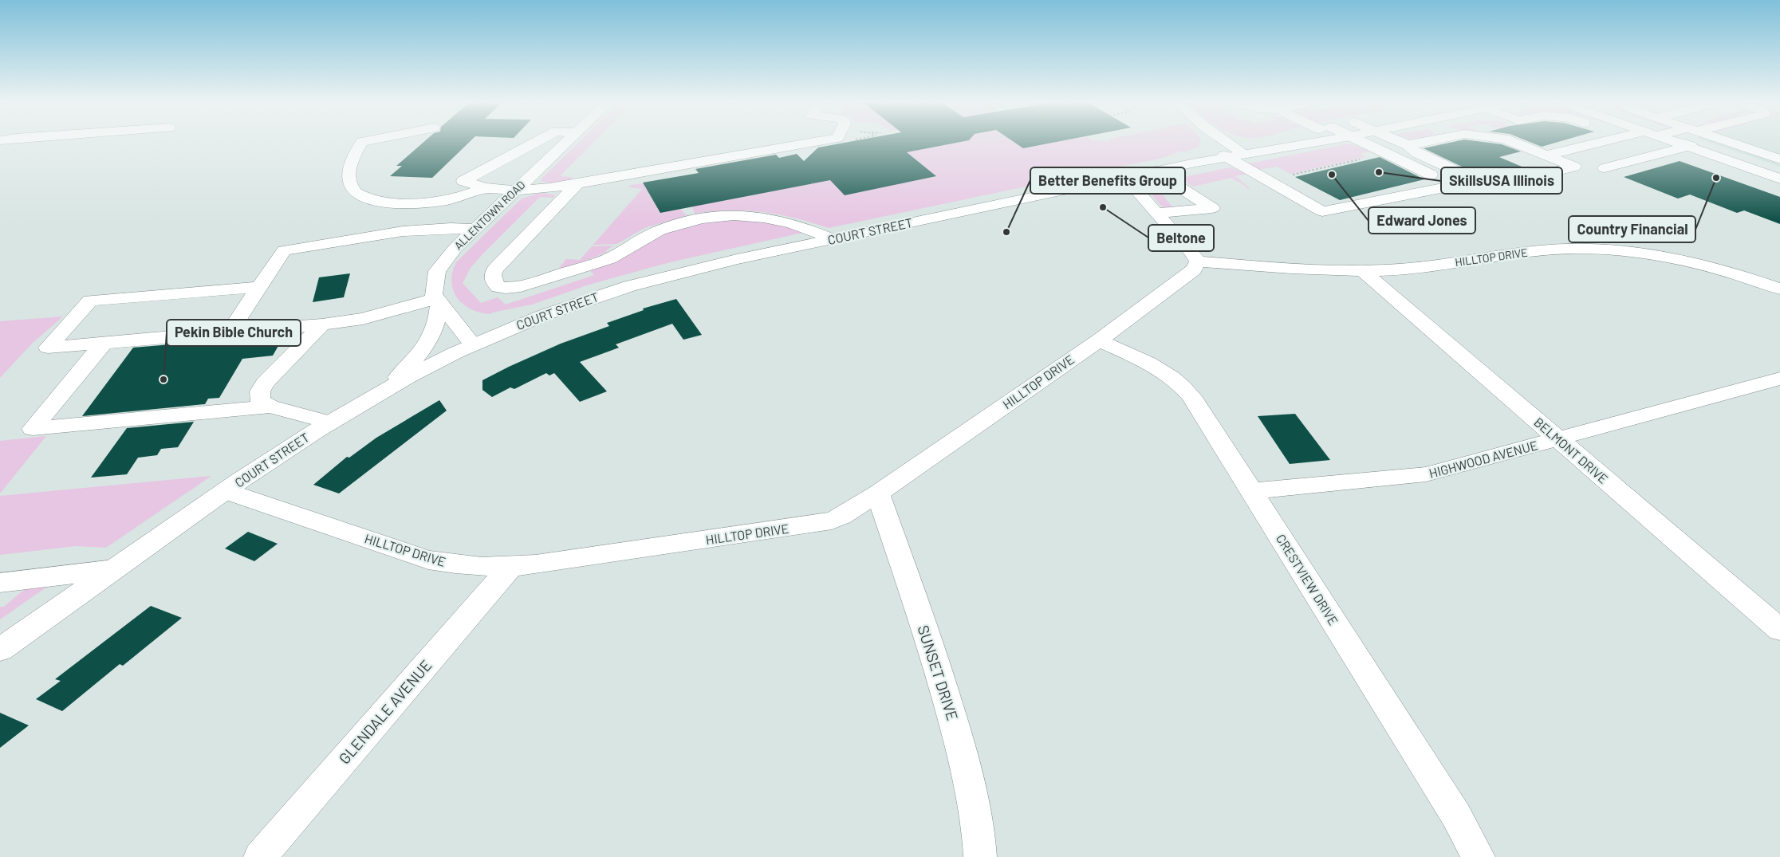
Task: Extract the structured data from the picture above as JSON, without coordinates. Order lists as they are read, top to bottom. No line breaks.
{"streets":{"street":["ALLENTOWN ROAD","COURT STREET","HILLTOP DRIVE","BELMONT DRIVE","HIGHWOOD AVENUE","CRESTVIEW DRIVE","SUNSET DRIVE","GLENDALE AVENUE"]},"crossings":[["COURT STREET","HILLTOP DRIVE"],["HILLTOP DRIVE","BELMONT DRIVE"],["HILLTOP DRIVE","CRESTVIEW DRIVE"],["HILLTOP DRIVE","SUNSET DRIVE"],["HILLTOP DRIVE","GLENDALE AVENUE"],["BELMONT DRIVE","HIGHWOOD AVENUE"],["HIGHWOOD AVENUE","CRESTVIEW DRIVE"]],"places":["SkillsUSA Illinois","Edward Jones","Country Financial","Beltone","Better Benefits Group","Pekin Bible Church"]}
